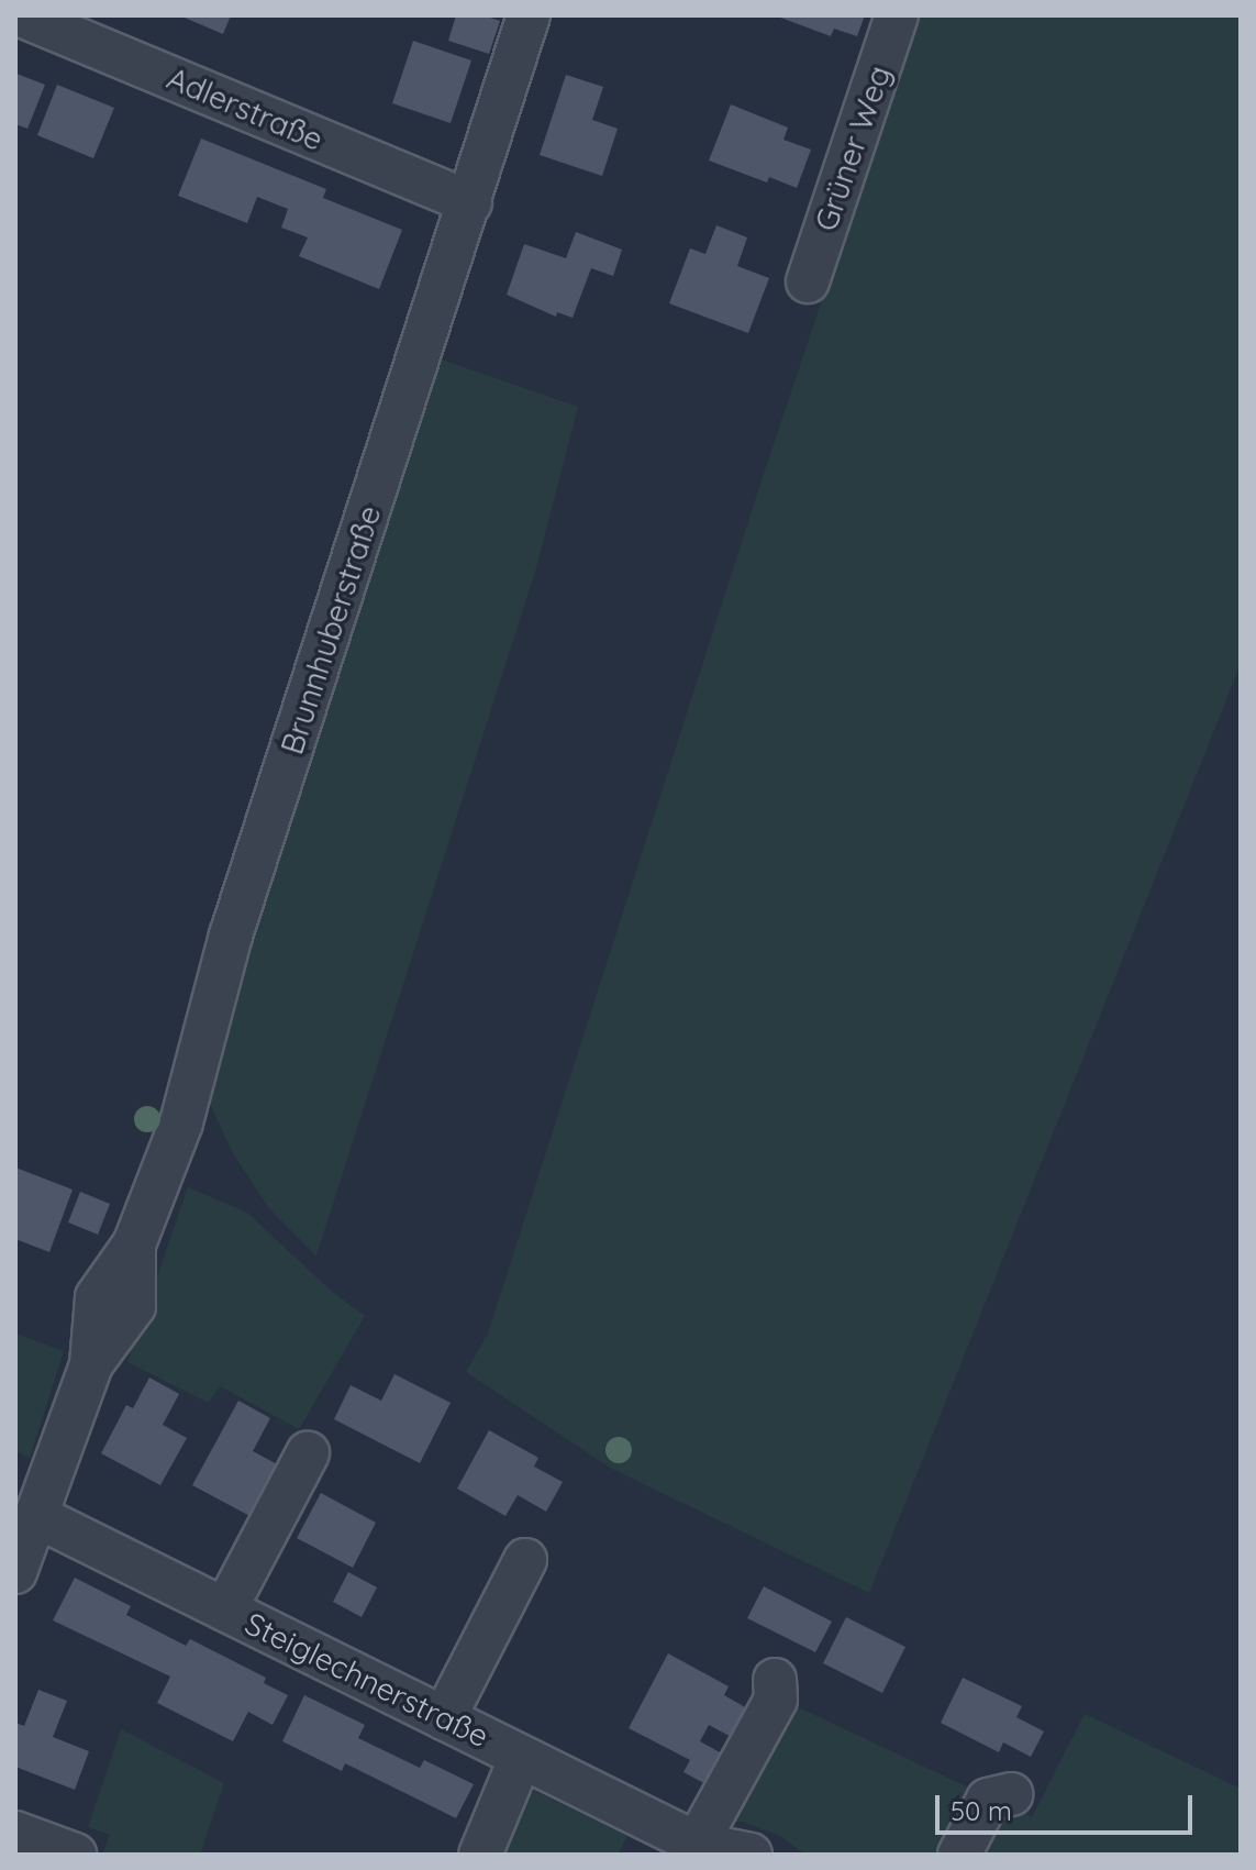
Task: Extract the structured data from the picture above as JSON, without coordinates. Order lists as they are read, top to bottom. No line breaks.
{"streets":{"street":["Adlerstraße","Grüner Weg","Brunnhuberstraße","Steiglechnerstraße"]},"crossings":[["Adlerstraße","Brunnhuberstraße"],["Brunnhuberstraße","Steiglechnerstraße"]],"scale_bar":"50 m"}
